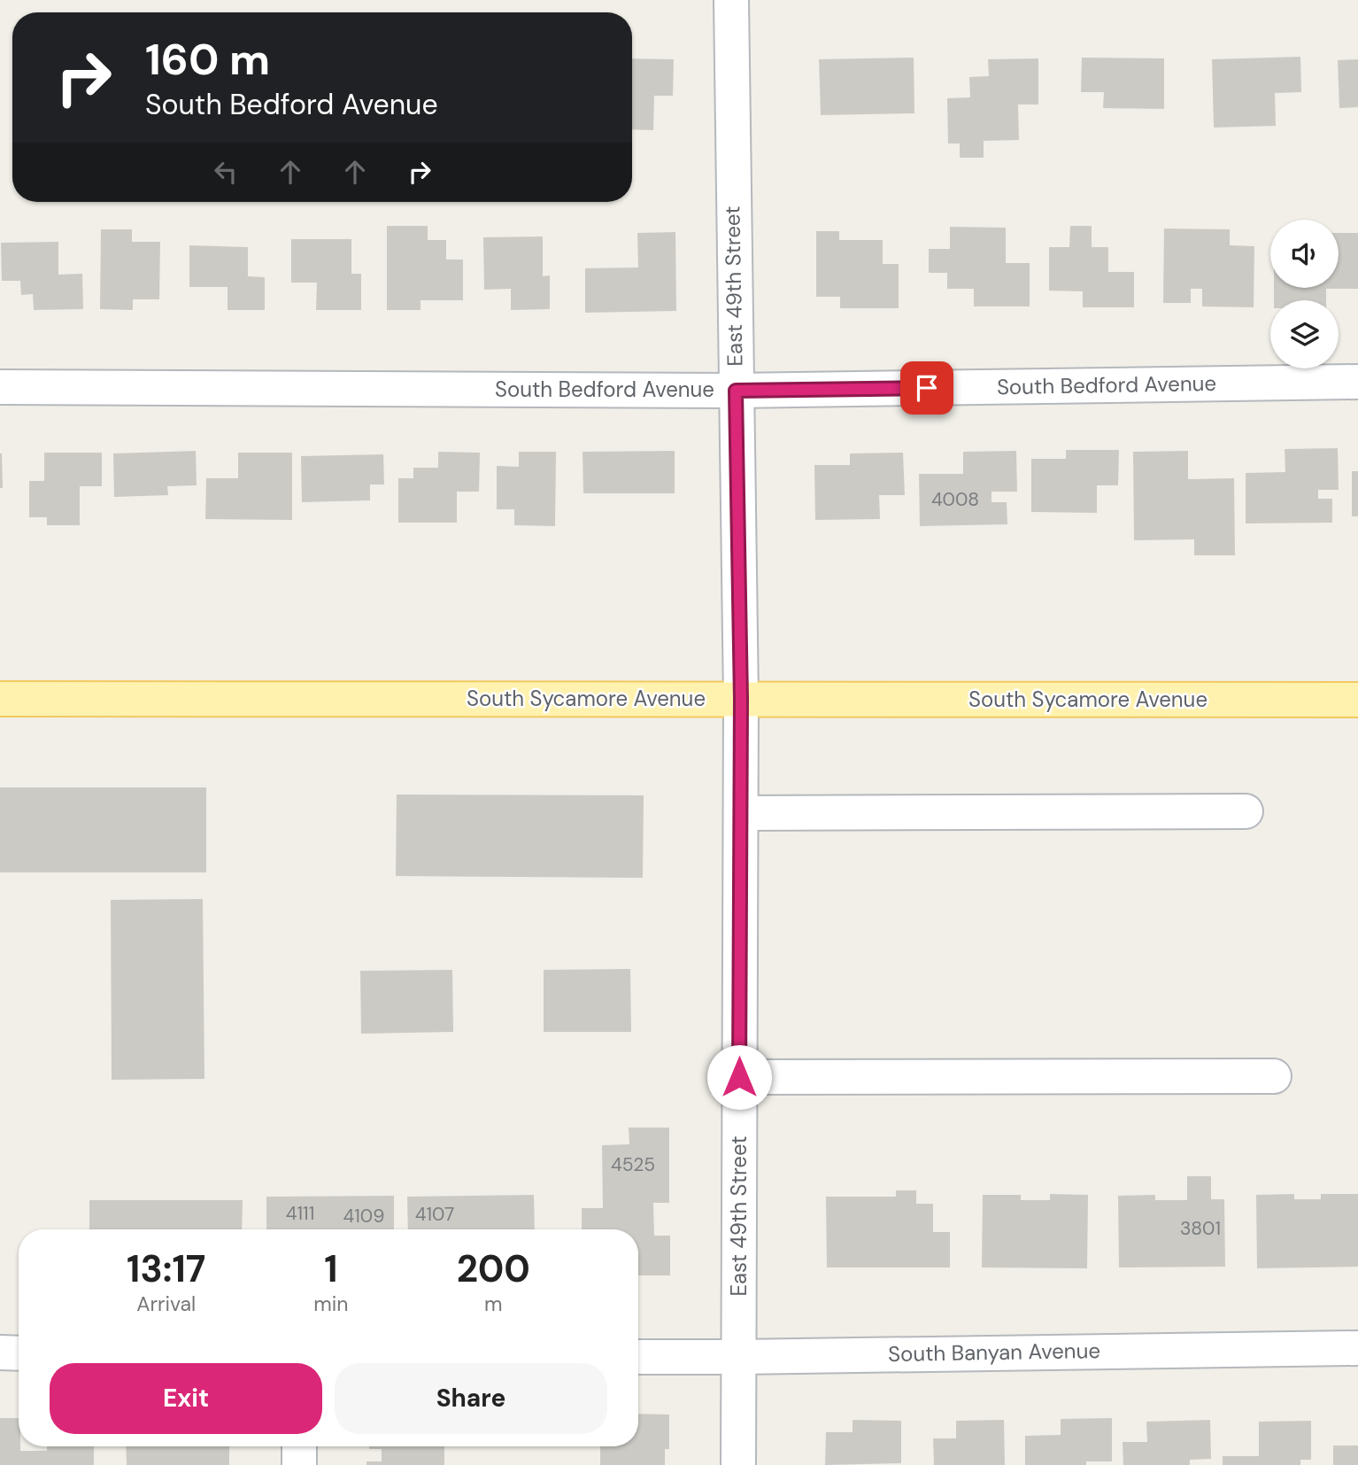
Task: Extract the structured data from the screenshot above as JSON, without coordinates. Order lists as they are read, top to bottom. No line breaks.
{"streets":{"main road":["South Sycamore Avenue"],"street":["East 49th Street","South Bedford Avenue","South Banyan Avenue"]},"crossings":[["East 49th Street","South Bedford Avenue"],["East 49th Street","South Sycamore Avenue"],["East 49th Street","South Banyan Avenue"]],"house_numbers":["4008","4525","4111","4107","4109","3801"],"page":{"turn":["160 m","South Bedford Avenue"],"eta":["13:17","Arrival","1","min","200","m"],"buttons":["Exit","Share"]}}
